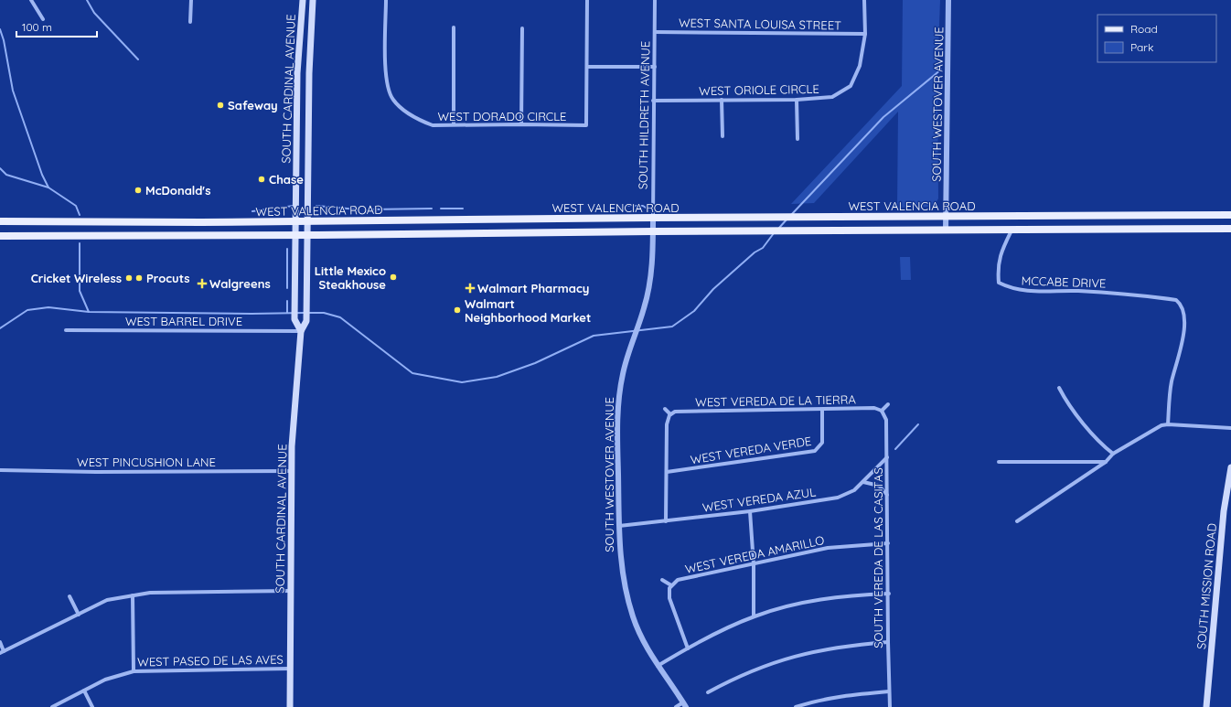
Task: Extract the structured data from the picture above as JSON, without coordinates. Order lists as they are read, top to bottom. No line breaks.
{"streets":{"main road":["SOUTH CARDINAL AVENUE","WEST VALENCIA ROAD","SOUTH MISSION ROAD"],"street":["WEST SANTA LOUISA STREET","WEST ORIOLE CIRCLE","SOUTH WESTOVER AVENUE","SOUTH HILDRETH AVENUE","WEST DORADO CIRCLE","MCCABE DRIVE","WEST BARREL DRIVE","WEST VEREDA DE LA TIERRA","WEST VEREDA VERDE","WEST PINCUSHION LANE","WEST VEREDA AZUL","WEST VEREDA AMARILLO","SOUTH VEREDA DE LAS CASITAS","WEST PASEO DE LAS AVES"]},"crossings":[["WEST SANTA LOUISA STREET","WEST ORIOLE CIRCLE"],["WEST SANTA LOUISA STREET","SOUTH HILDRETH AVENUE"],["SOUTH CARDINAL AVENUE","WEST VALENCIA ROAD"],["SOUTH CARDINAL AVENUE","WEST BARREL DRIVE"],["SOUTH CARDINAL AVENUE","WEST PINCUSHION LANE"],["SOUTH CARDINAL AVENUE","WEST PASEO DE LAS AVES"],["WEST ORIOLE CIRCLE","SOUTH HILDRETH AVENUE"],["SOUTH WESTOVER AVENUE","SOUTH HILDRETH AVENUE"],["SOUTH WESTOVER AVENUE","WEST VALENCIA ROAD"],["SOUTH WESTOVER AVENUE","WEST VEREDA AZUL"],["SOUTH HILDRETH AVENUE","WEST VALENCIA ROAD"],["WEST VALENCIA ROAD","MCCABE DRIVE"],["WEST VEREDA DE LA TIERRA","WEST VEREDA VERDE"],["WEST VEREDA DE LA TIERRA","SOUTH VEREDA DE LAS CASITAS"],["WEST VEREDA AZUL","SOUTH VEREDA DE LAS CASITAS"],["WEST VEREDA AMARILLO","SOUTH VEREDA DE LAS CASITAS"]],"places":{"other":["Safeway","Chase","McDonald's","Little Mexico Steakhouse","Cricket Wireless","Procuts","Walmart Neighborhood Market"],"health":["Walgreens","Walmart Pharmacy"]},"legend":["Road","Park"],"scale_bar":"100 m"}
